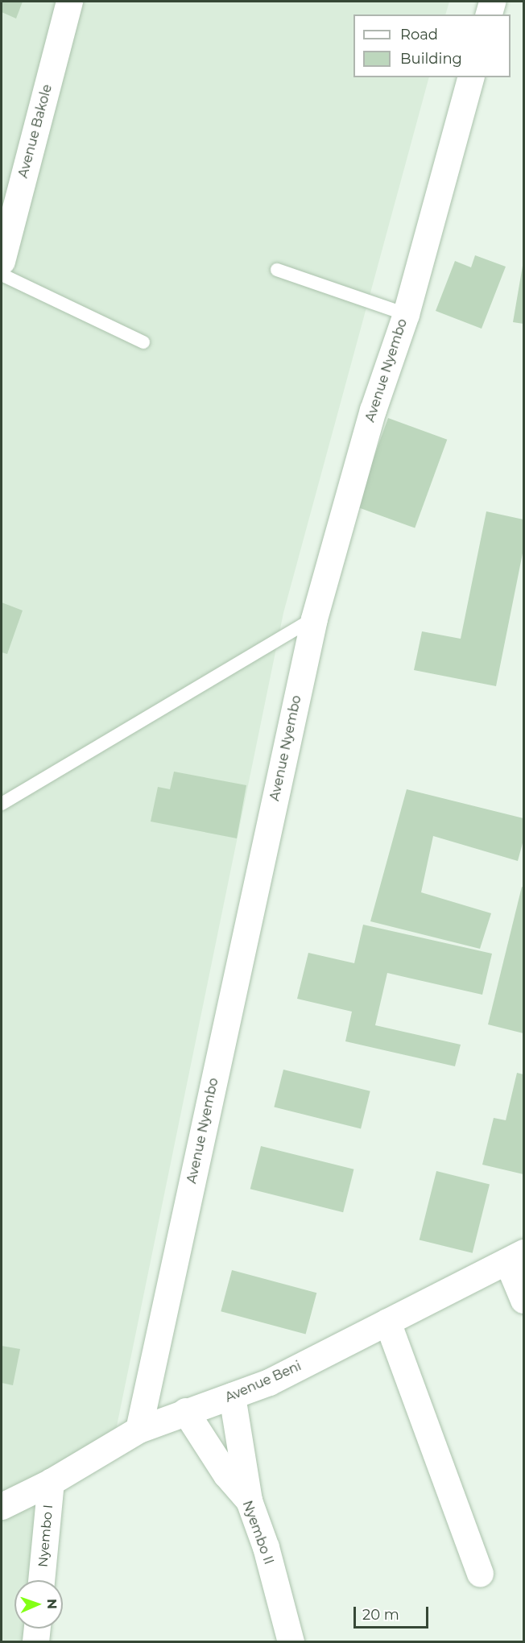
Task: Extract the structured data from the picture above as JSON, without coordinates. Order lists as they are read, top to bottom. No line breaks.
{"streets":{"street":["Avenue Bakole","Avenue Nyembo","Avenue Beni","Nyembo II","Nyembo I"]},"crossings":[["Avenue Nyembo","Avenue Beni"],["Avenue Beni","Nyembo II"],["Avenue Beni","Nyembo I"]],"legend":["Road","Building"],"scale_bar":"20 m","north":"right"}
